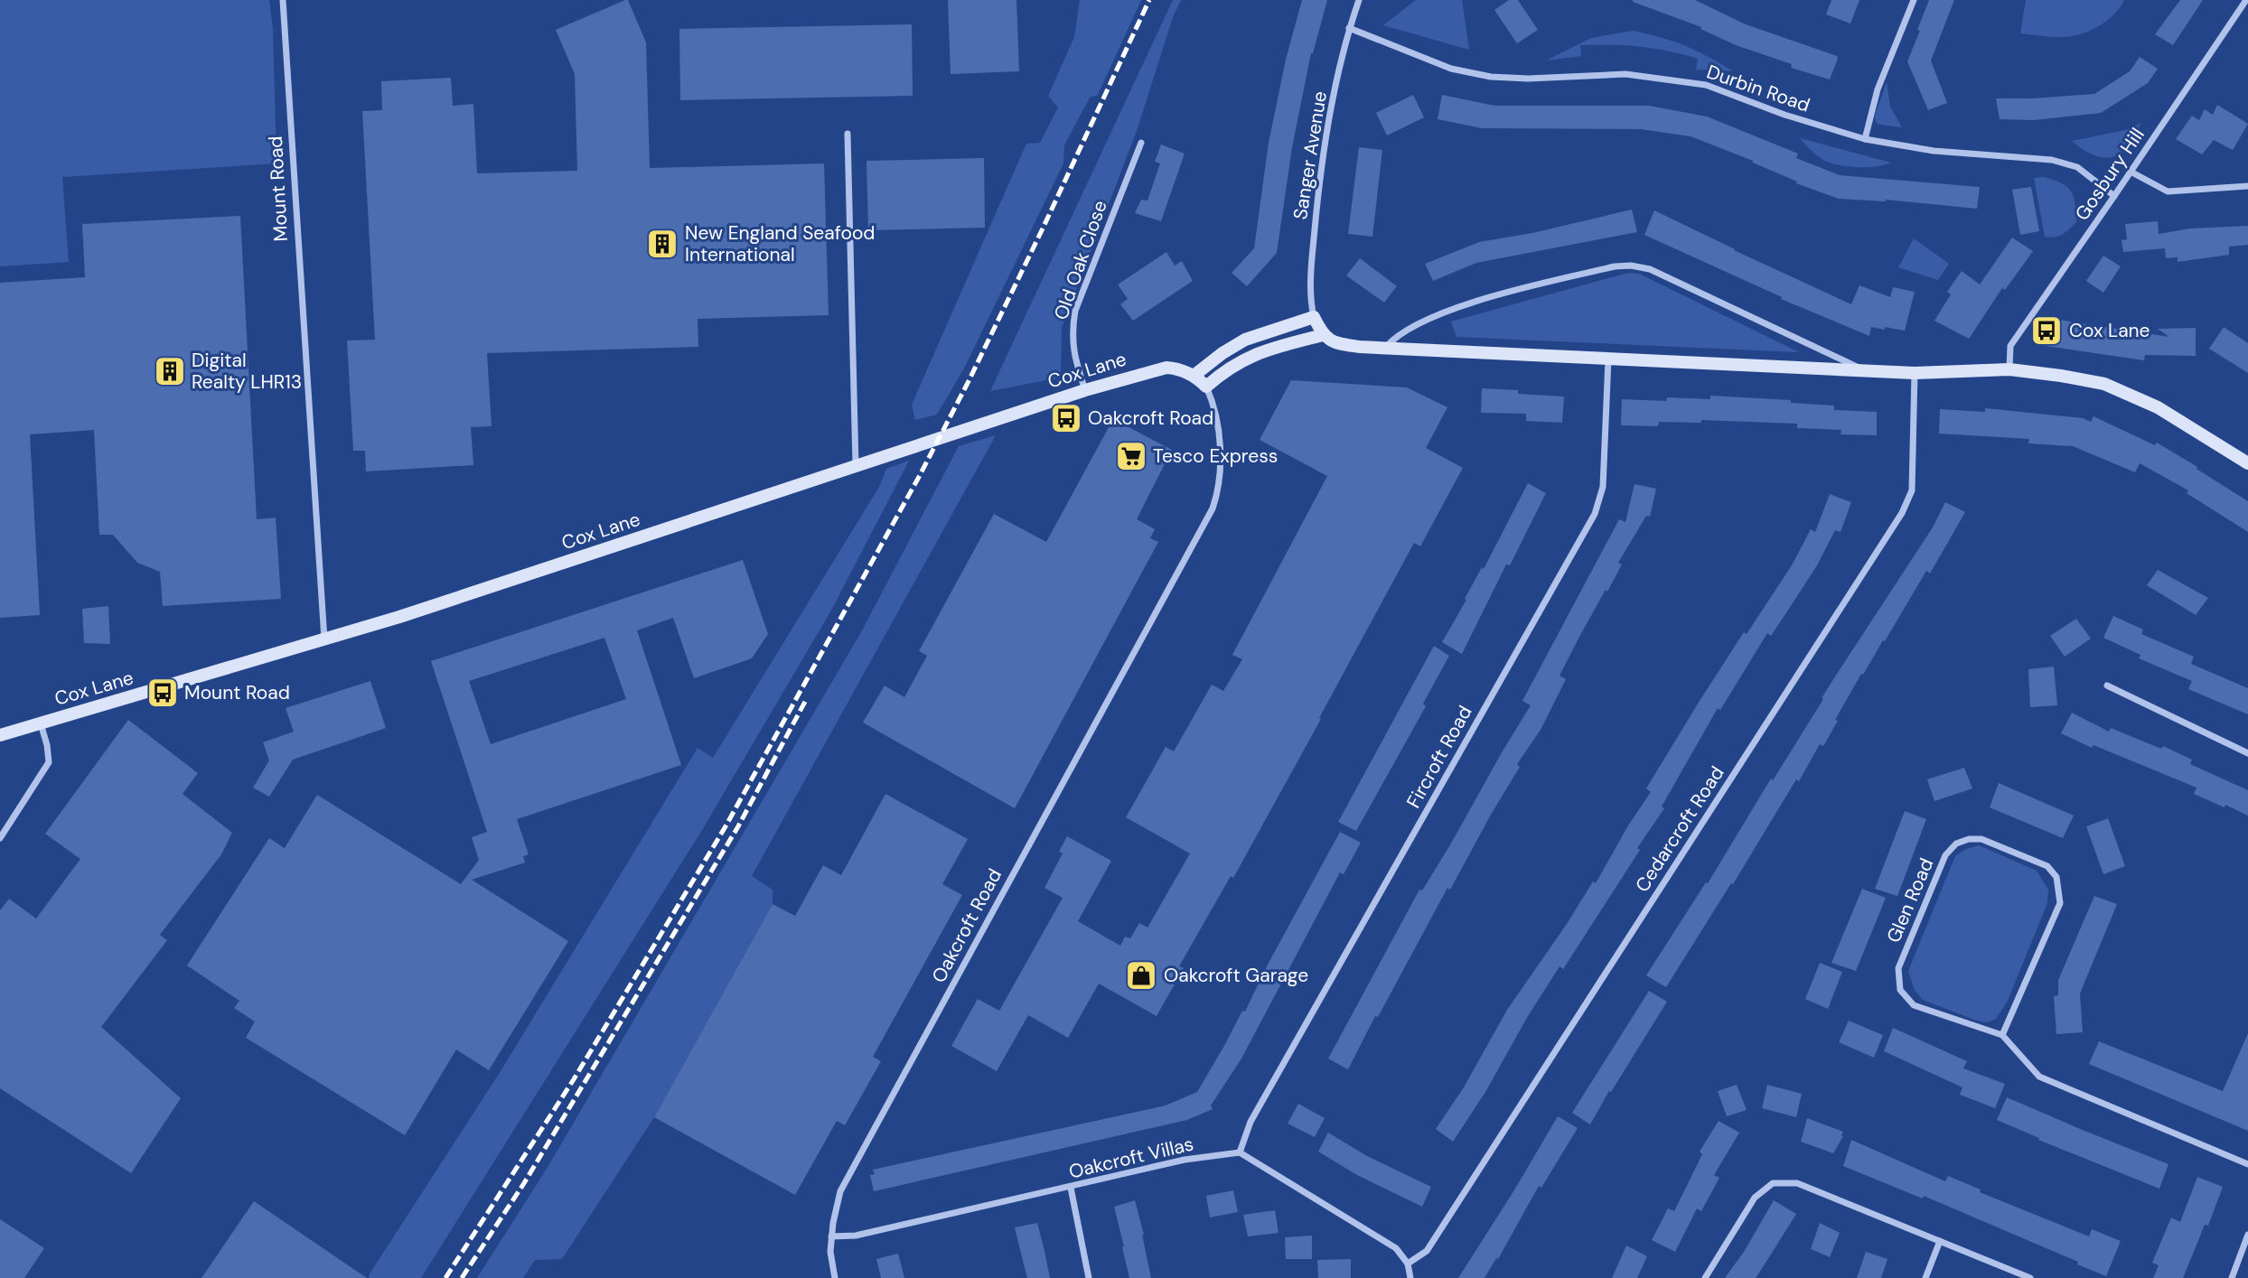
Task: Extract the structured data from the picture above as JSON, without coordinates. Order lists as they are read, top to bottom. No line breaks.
{"streets":{"street":["Durbin Road","Sanger Avenue","Gosbury Hill","Mount Road","Old Oak Close","Cox Lane","Fircroft Road","Cedarcroft Road","Glen Road","Oakcroft Road","Oakcroft Villas"]},"crossings":[["Durbin Road","Sanger Avenue"],["Durbin Road","Gosbury Hill"],["Mount Road","Cox Lane"],["Old Oak Close","Cox Lane"],["Cox Lane","Oakcroft Road"],["Fircroft Road","Oakcroft Villas"],["Oakcroft Road","Oakcroft Villas"]],"places":{"building":["New England Seafood International","Digital Realty LHR13"],"bus stop":["Cox Lane","Oakcroft Road","Mount Road"],"supermarket":["Tesco Express"],"shop":["Oakcroft Garage"]}}
